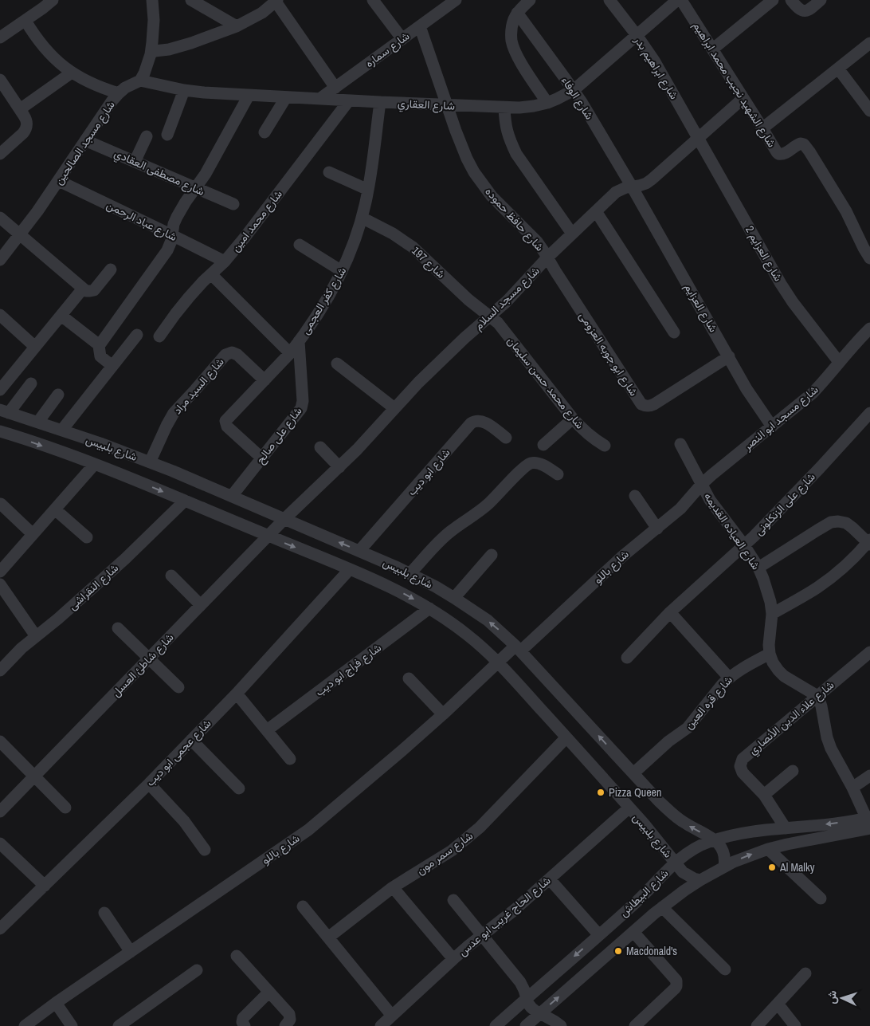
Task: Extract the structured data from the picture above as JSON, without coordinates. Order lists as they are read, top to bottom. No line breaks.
{"streets":{"street":["شارع سماره","شارع ابراهيم بدر","شارع الشهيد نجيب محمد ابراهيم","شارع الوفاء","شارع العقاري","شارع مسجد الصالحين","شارع مصطفى العقادي","شارع حافظ حموده","شارع عباد الرحمن","شارع محمد امين","شارع العزايم 2","شارع 197","شارع مسجد السلام","شارع كفر العجمى","شارع العزايم","شارع ابو جوبه العزومى","شارع محمد حسن سليمان","شارع السيد مراد","شارع مسجد ابو النصر","شارع على صالح","شارع بلبيس","شارع ابو ديب","شارع على الزنكلونى","شارع العياده القديمه","شارع باللو","شارع النقراشى","شارع شاطئ العسل","شارع فراج ابو ديب","شارع قره العين","شارع علاء الدين الأنصاري","شارع عجمى ابو ديب","شارع سمر مون","شارع البيطاش","شارع الحاج غريب ابو عدس"]},"crossings":[["شارع سماره","شارع العقاري"],["شارع سماره","شارع حافظ حموده"],["شارع ابراهيم بدر","شارع العقاري"],["شارع ابراهيم بدر","شارع العزايم 2"],["شارع ابراهيم بدر","شارع مسجد السلام"],["شارع الشهيد نجيب محمد ابراهيم","شارع مسجد السلام"],["شارع الوفاء","شارع العقاري"],["شارع الوفاء","شارع مسجد السلام"],["شارع الوفاء","شارع العزايم"],["شارع العقاري","شارع مسجد الصالحين"],["شارع العقاري","شارع حافظ حموده"],["شارع العقاري","شارع محمد امين"],["شارع العقاري","شارع كفر العجمى"],["شارع مسجد الصالحين","شارع مصطفى العقادي"],["شارع مسجد الصالحين","شارع عباد الرحمن"],["شارع حافظ حموده","شارع مسجد السلام"],["شارع حافظ حموده","شارع ابو جوبه العزومى"],["شارع عباد الرحمن","شارع محمد امين"],["شارع العزايم 2","شارع مسجد السلام"],["شارع العزايم 2","شارع مسجد ابو النصر"],["شارع 197","شارع مسجد السلام"],["شارع 197","شارع كفر العجمى"],["شارع 197","شارع محمد حسن سليمان"],["شارع مسجد السلام","شارع العزايم"],["شارع مسجد السلام","شارع ابو جوبه العزومى"],["شارع مسجد السلام","شارع محمد حسن سليمان"],["شارع مسجد السلام","شارع بلبيس"],["شارع مسجد السلام","شارع شاطئ العسل"],["شارع كفر العجمى","شارع السيد مراد"],["شارع كفر العجمى","شارع على صالح"],["شارع العزايم","شارع ابو جوبه العزومى"],["شارع العزايم","شارع مسجد ابو النصر"],["شارع السيد مراد","شارع بلبيس"],["شارع مسجد ابو النصر","شارع العياده القديمه"],["شارع مسجد ابو النصر","شارع باللو"],["شارع على صالح","شارع بلبيس"],["شارع بلبيس","شارع ابو ديب"],["شارع بلبيس","شارع باللو"],["شارع بلبيس","شارع النقراشى"],["شارع بلبيس","شارع شاطئ العسل"],["شارع بلبيس","شارع فراج ابو ديب"],["شارع بلبيس","شارع قره العين"],["شارع بلبيس","شارع عجمى ابو ديب"],["شارع بلبيس","شارع سمر مون"],["شارع بلبيس","شارع البيطاش"],["شارع بلبيس","شارع الحاج غريب ابو عدس"],["شارع على الزنكلونى","شارع العياده القديمه"],["شارع العياده القديمه","شارع باللو"],["شارع العياده القديمه","شارع قره العين"],["شارع العياده القديمه","شارع علاء الدين الأنصاري"],["شارع علاء الدين الأنصاري","شارع البيطاش"]],"places":["Pizza Queen","Al Malky","Macdonald's"],"north":"left"}
